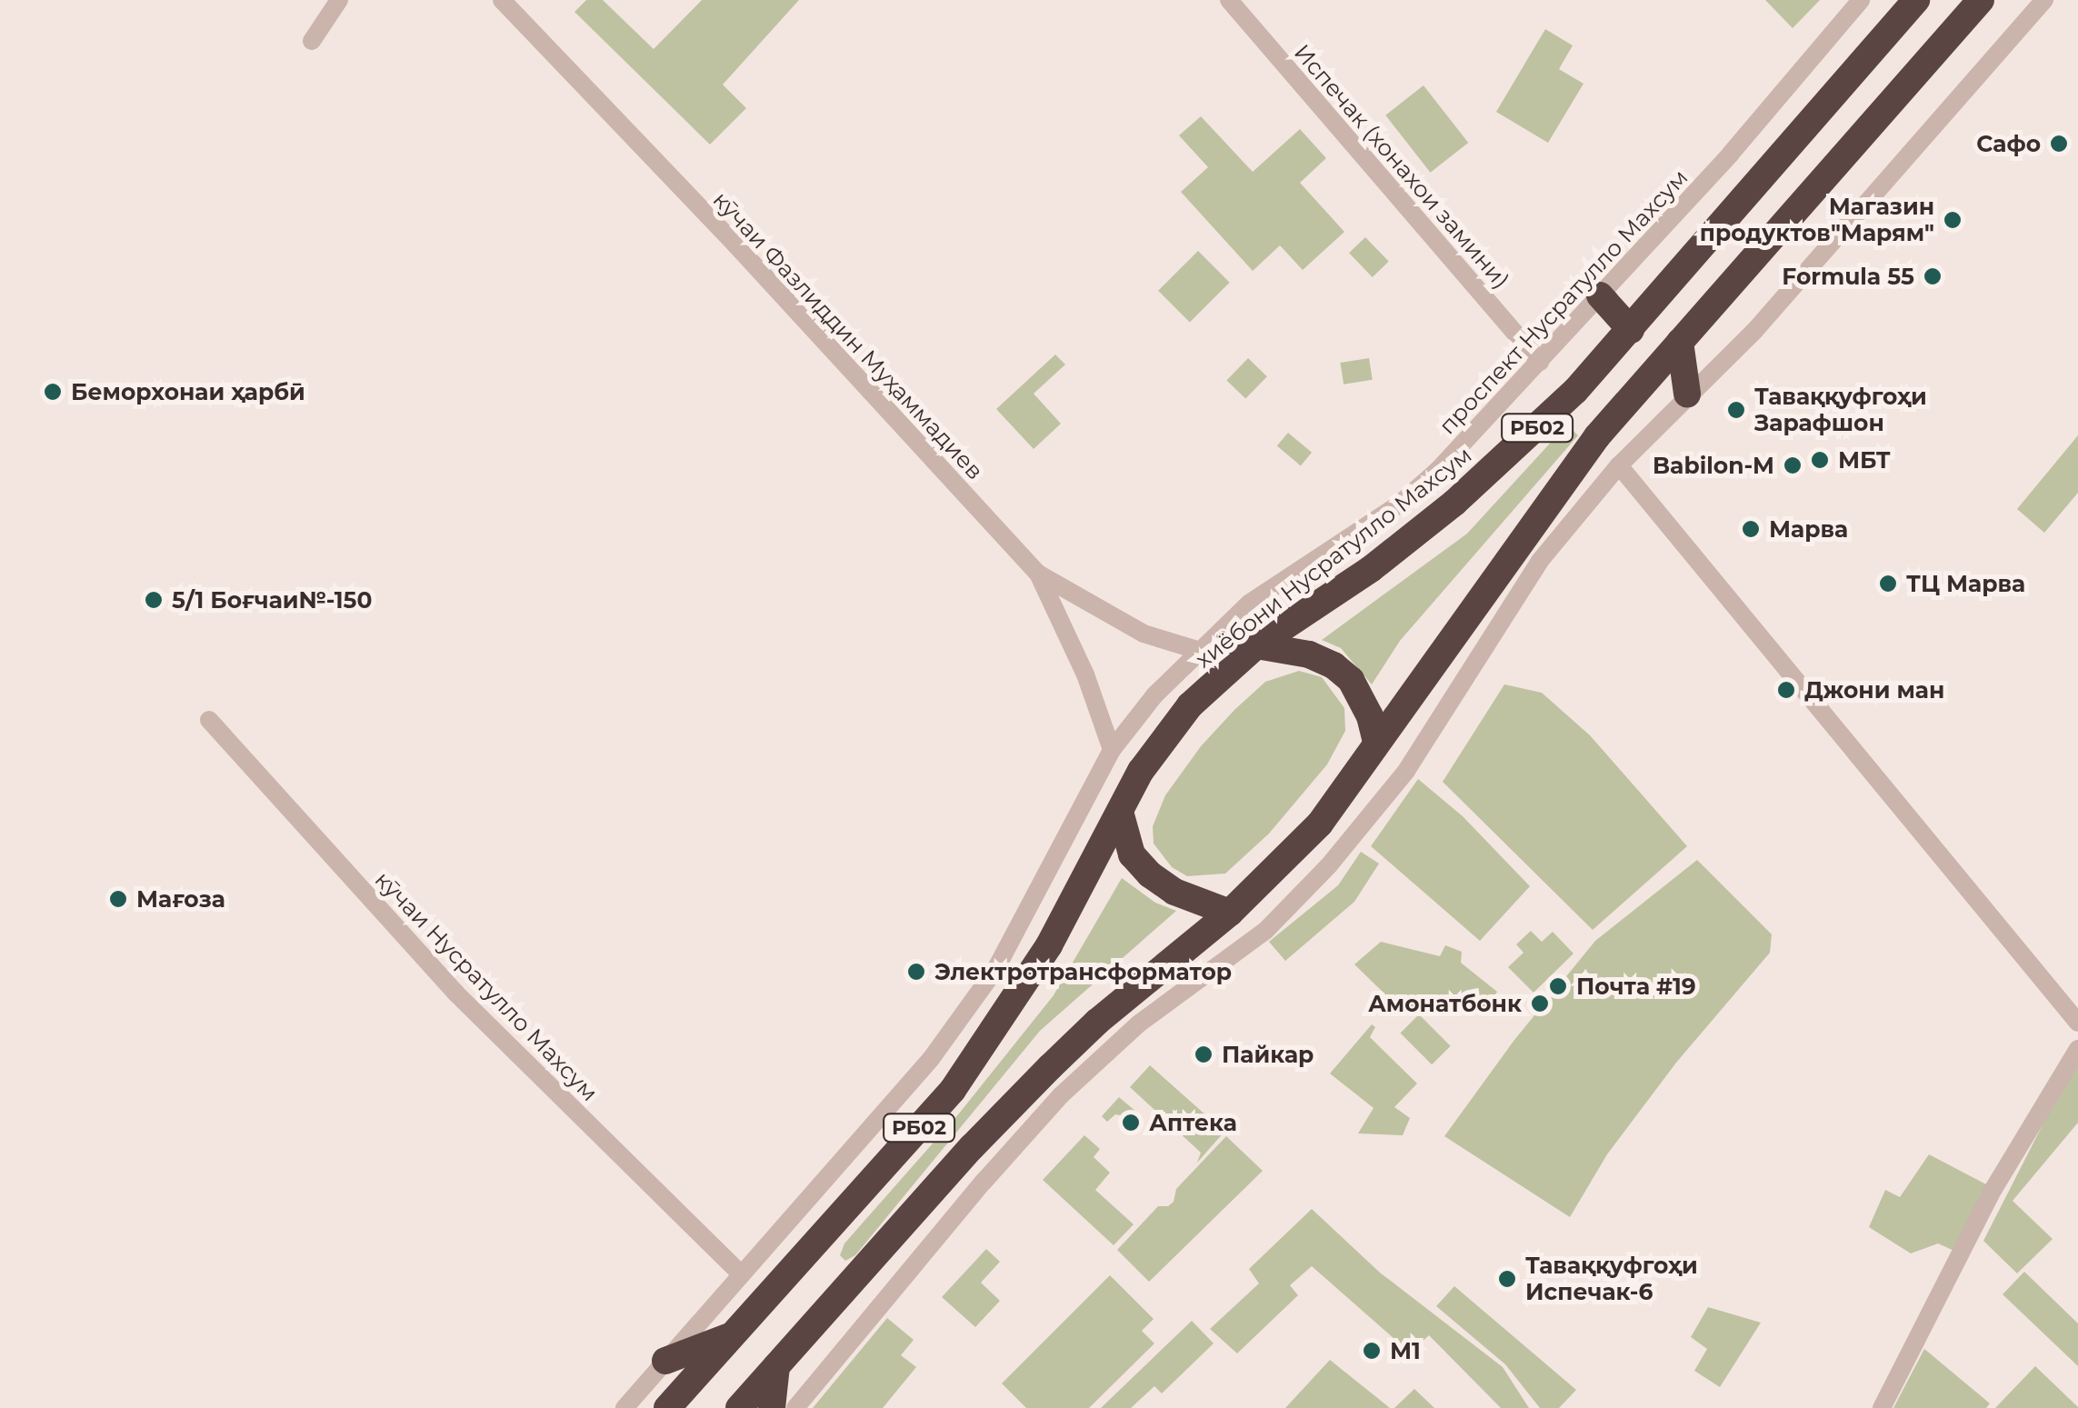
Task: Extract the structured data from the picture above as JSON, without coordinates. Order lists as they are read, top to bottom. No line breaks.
{"streets":{"highway":["РБ02","хиёбони Нусратулло Махсум"],"street":["Испечак (хонахои замини)","проспект Нусратулло Махсум","кӯчаи Фазлиддин Муҳаммадиев","кӯчаи Нусратулло Махсум"]},"crossings":[["Испечак (хонахои замини)","проспект Нусратулло Махсум"],["проспект Нусратулло Махсум","кӯчаи Фазлиддин Муҳаммадиев"],["проспект Нусратулло Махсум","кӯчаи Нусратулло Махсум"],["РБ02","хиёбони Нусратулло Махсум"]],"places":["Сафо","Магазин продуктов\"Марям\"","Formula 55","Беморхонаи ҳарбӣ","Таваққуфгоҳи Зарафшон","МБТ","Babilon-M","Марва","ТЦ Марва","5/1 Боғчаи№-150","Джони ман","Мағоза","Электротрансформатор","Почта #19","Амонатбонк","Пайкар","Аптека","Таваққуфгоҳи Испечак-6","М1"]}
